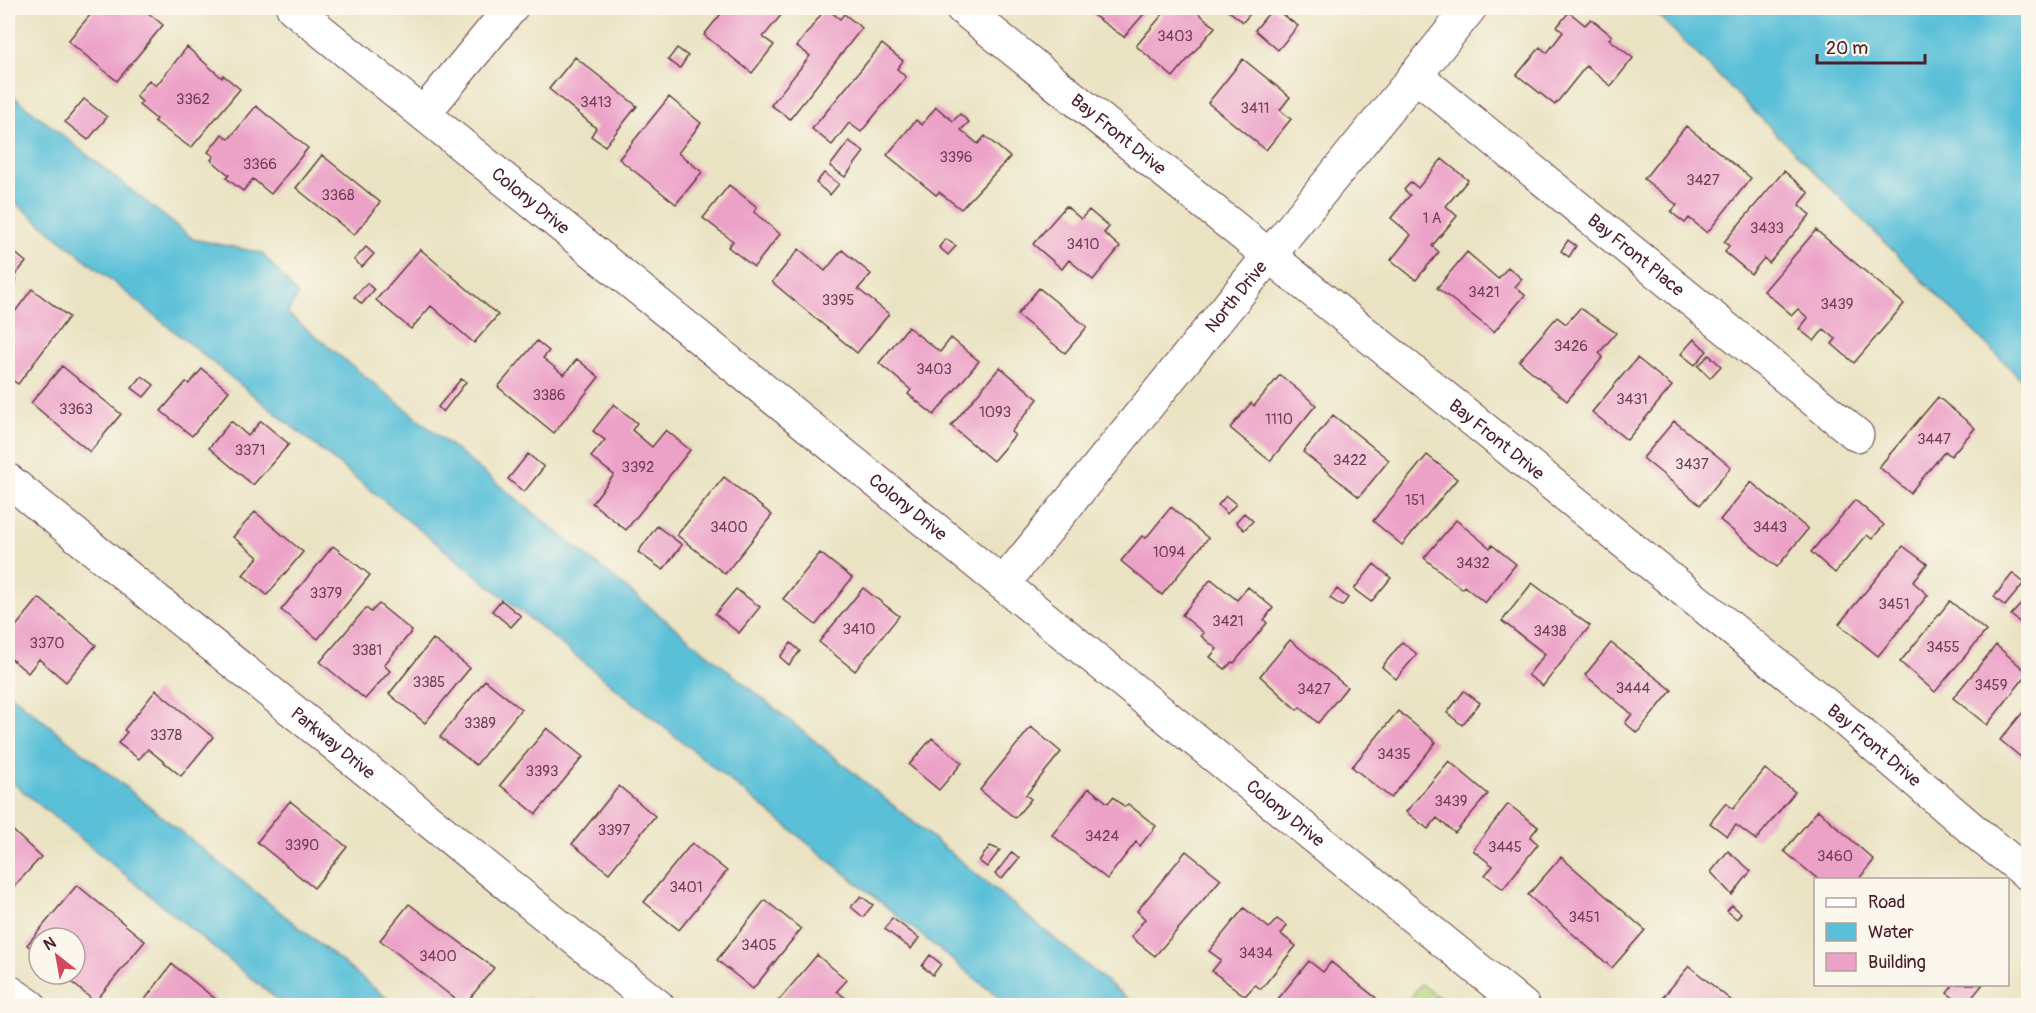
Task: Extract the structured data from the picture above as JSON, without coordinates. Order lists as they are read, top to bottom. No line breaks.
{"streets":{"street":["Bay Front Drive","Colony Drive","Bay Front Place","North Drive","Parkway Drive"]},"crossings":[["Bay Front Drive","North Drive"],["Colony Drive","North Drive"],["Bay Front Place","North Drive"]],"house_numbers":["3403","3362","3413","3411","3396","3366","3427","3368","1 A","3433","3410","3421","3395","3439","3426","3403","3386","3431","3363","1093","1110","3447","3371","3422","3437","3392","151","3400","3443","1094","3432","3379","3451","3421","3410","3438","3370","3455","3381","3385","3459","3444","3427","3389","3378","3435","3393","3439","3397","3424","3390","3445","3460","3401","3451","3405","3434","3400"],"legend":["Road","Water","Building"],"scale_bar":"20 m","north":"top left"}
